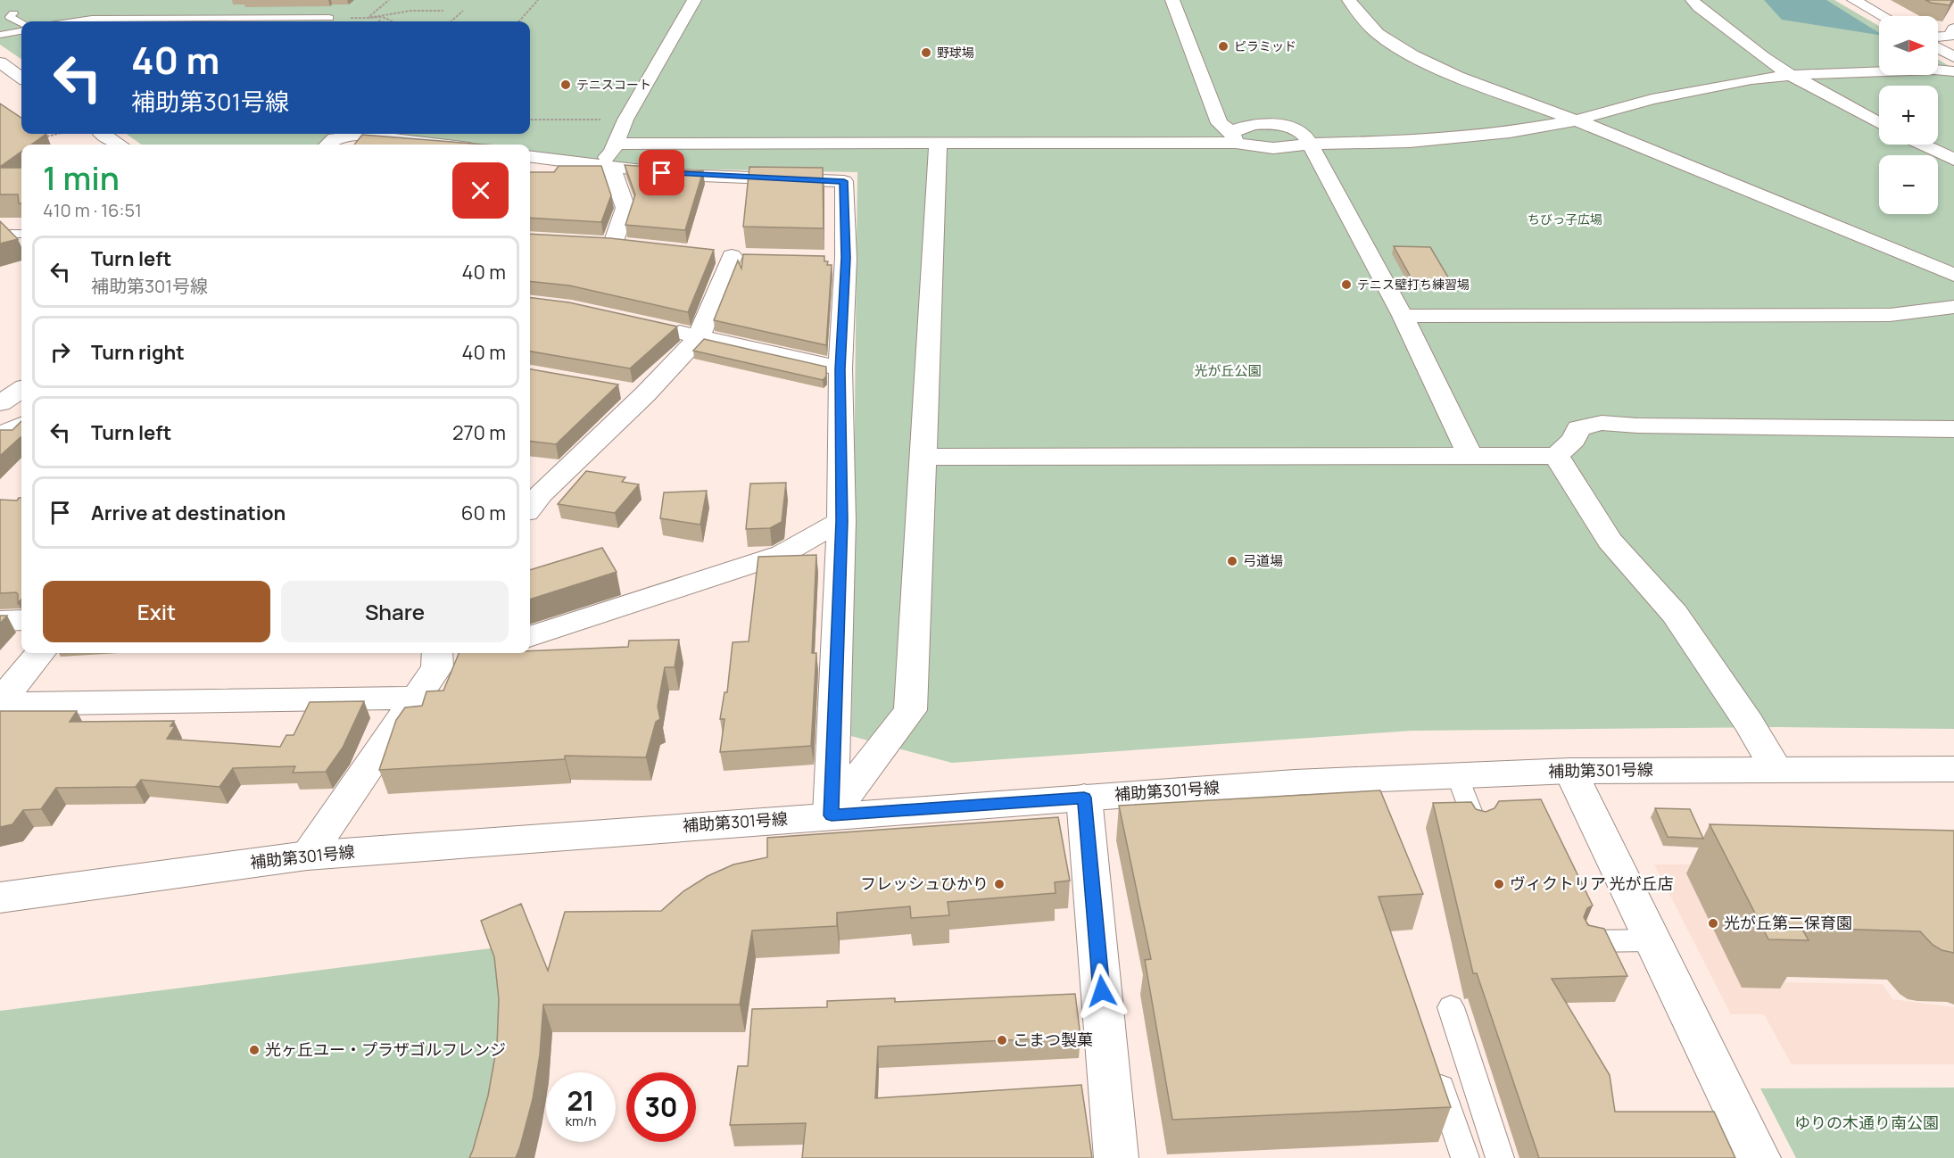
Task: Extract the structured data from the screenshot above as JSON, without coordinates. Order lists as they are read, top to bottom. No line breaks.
{"streets":{"street":["補助第301号線"]},"parks":["ちびっ子広場","光が丘公園","ゆりの木通り南公園"],"places":["ピラミッド","野球場","テニスコート","テニス壁打ち練習場","弓道場","フレッシュひかり","ヴィクトリア 光が丘店","光が丘第二保育園","こまつ製菓","光ヶ丘ユー・プラザゴルフレンジ"],"north":"right","page":{"map_buttons":["+","−"],"turn":["40 m","補助第301号線"],"heading":["1 min","410 m · 16:51"],"list":[{"name":"Turn left","note":"補助第301号線","value":"40 m"},{"name":"Turn right","value":"40 m"},{"name":"Turn left","value":"270 m"},{"name":"Arrive at destination","value":"60 m"}],"buttons":["Exit","Share"],"speed":"21 km/h","limit":"30"}}
